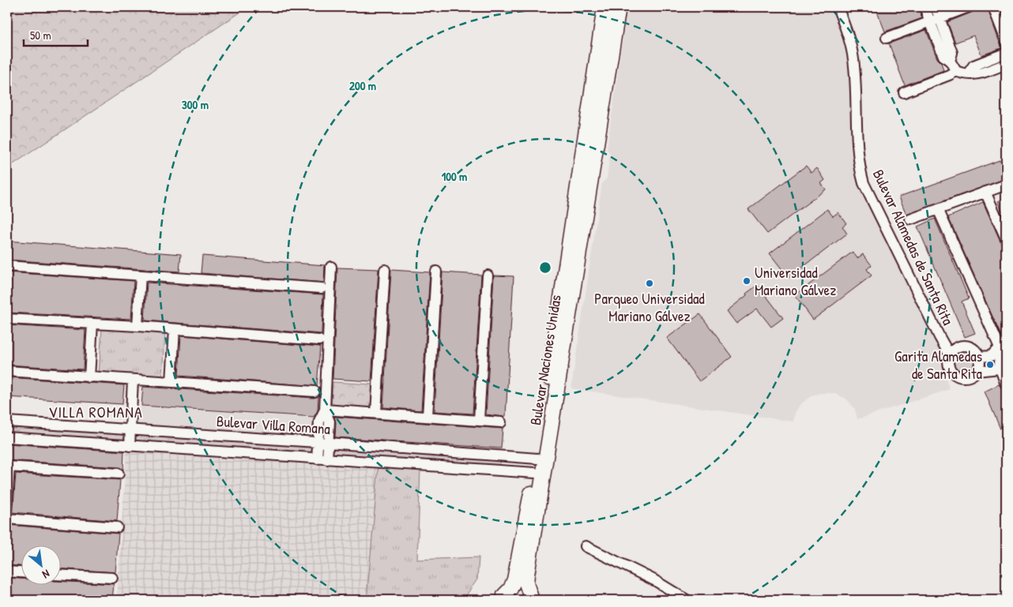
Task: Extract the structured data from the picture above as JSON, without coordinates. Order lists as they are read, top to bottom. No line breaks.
{"streets":{"main road":["Bulevar Naciones Unidas"],"street":["Bulevar Alamedas de Santa Rita","Bulevar Villa Romana"]},"crossings":[["Bulevar Naciones Unidas","Bulevar Villa Romana"]],"districts":["VILLA ROMANA"],"places":["Universidad Mariano Gálvez","Parqueo Universidad Mariano Gálvez","Garita Alamedas de Santa Rita"],"scale_bar":"50 m","north":"bottom right","rings":["200 m","300 m","100 m"]}
